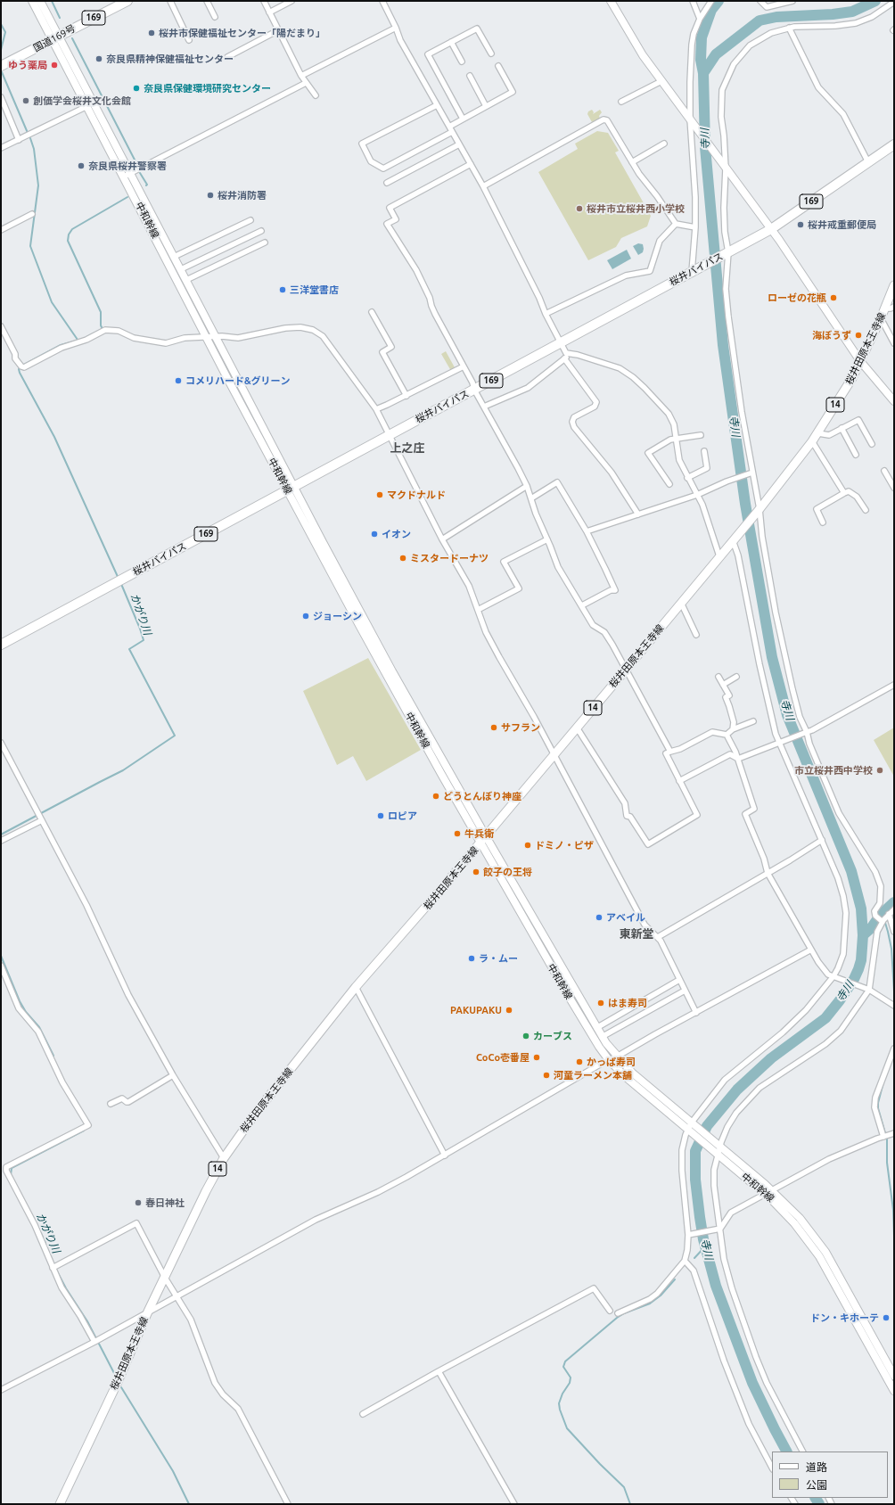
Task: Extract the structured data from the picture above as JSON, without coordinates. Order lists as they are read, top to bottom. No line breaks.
{"streets":{"highway":["169","国道169号","桜井バイパス"],"main road":["中和幹線","桜井田原本王寺線","14"]},"crossings":[["国道169号","中和幹線"],["中和幹線","桜井バイパス"],["中和幹線","桜井田原本王寺線"]],"districts":["上之庄","東新堂"],"water":["寺川","かがり川"],"places":["桜井市保健福祉センター「陽だまり」","奈良県精神保健福祉センター","ゆう薬局","奈良県保健環境研究センター","創価学会桜井文化会館","奈良県桜井警察署","桜井消防署","桜井市立桜井西小学校","桜井戒重郵便局","三洋堂書店","ローゼの花瓶","海ぼうず","コメリハード&グリーン","マクドナルド","イオン","ミスタードーナツ","ジョーシン","サフラン","市立桜井西中学校","どうとんぼり神座","ロピア","牛兵衛","ドミノ・ピザ","餃子の王将","アベイル","ラ・ムー","はま寿司","PAKUPAKU","カーブス","CoCo壱番屋","かっぱ寿司","河童ラーメン本舗","春日神社","ドン・キホーテ"],"legend":["道路","公園"]}
